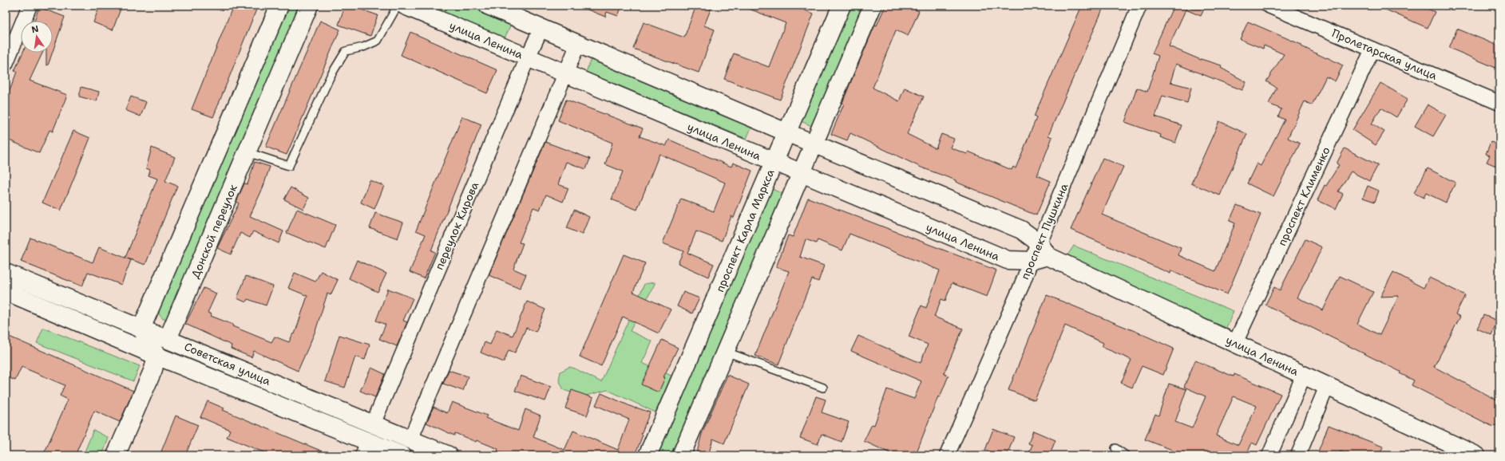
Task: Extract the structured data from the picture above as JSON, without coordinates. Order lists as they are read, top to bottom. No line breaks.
{"streets":{"main road":["улица Ленина","проспект Карла Маркса","Донской переулок","Советская улица"],"street":["Пролетарская улица","проспект Клименко","переулок Кирова","проспект Пушкина"]},"crossings":[["улица Ленина","проспект Клименко"],["улица Ленина","переулок Кирова"],["улица Ленина","проспект Карла Маркса"],["улица Ленина","проспект Пушкина"],["Пролетарская улица","проспект Клименко"],["переулок Кирова","Советская улица"],["Донской переулок","Советская улица"]],"north":"top"}
